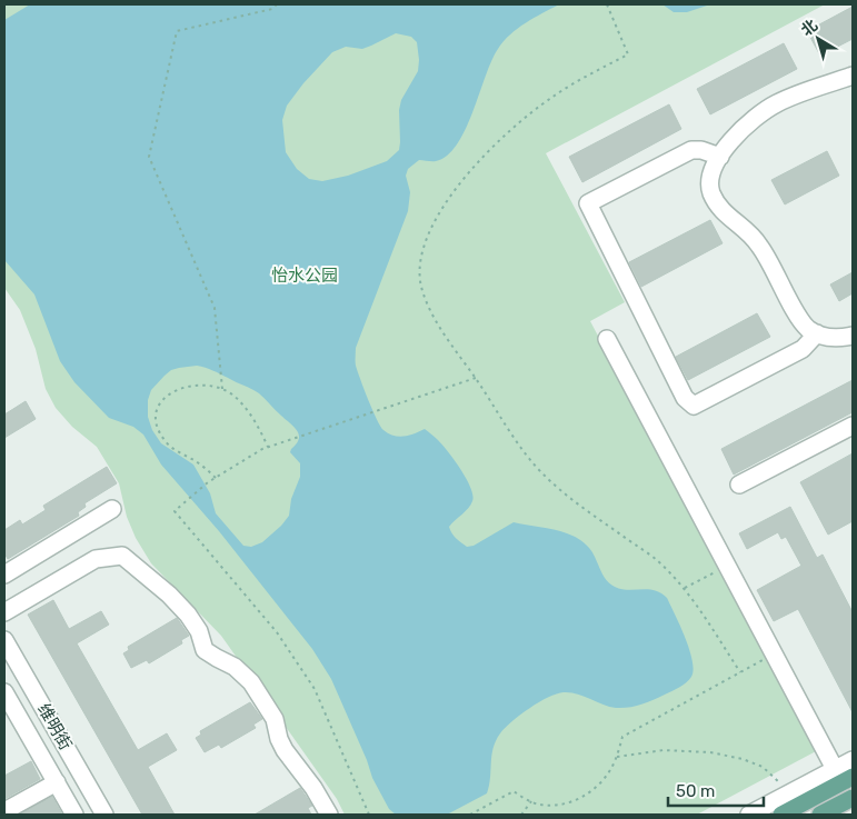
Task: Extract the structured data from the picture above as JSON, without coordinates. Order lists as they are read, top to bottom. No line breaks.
{"streets":{"street":["维明街"]},"parks":["怡水公园"],"scale_bar":"50 m","north":"top left"}
